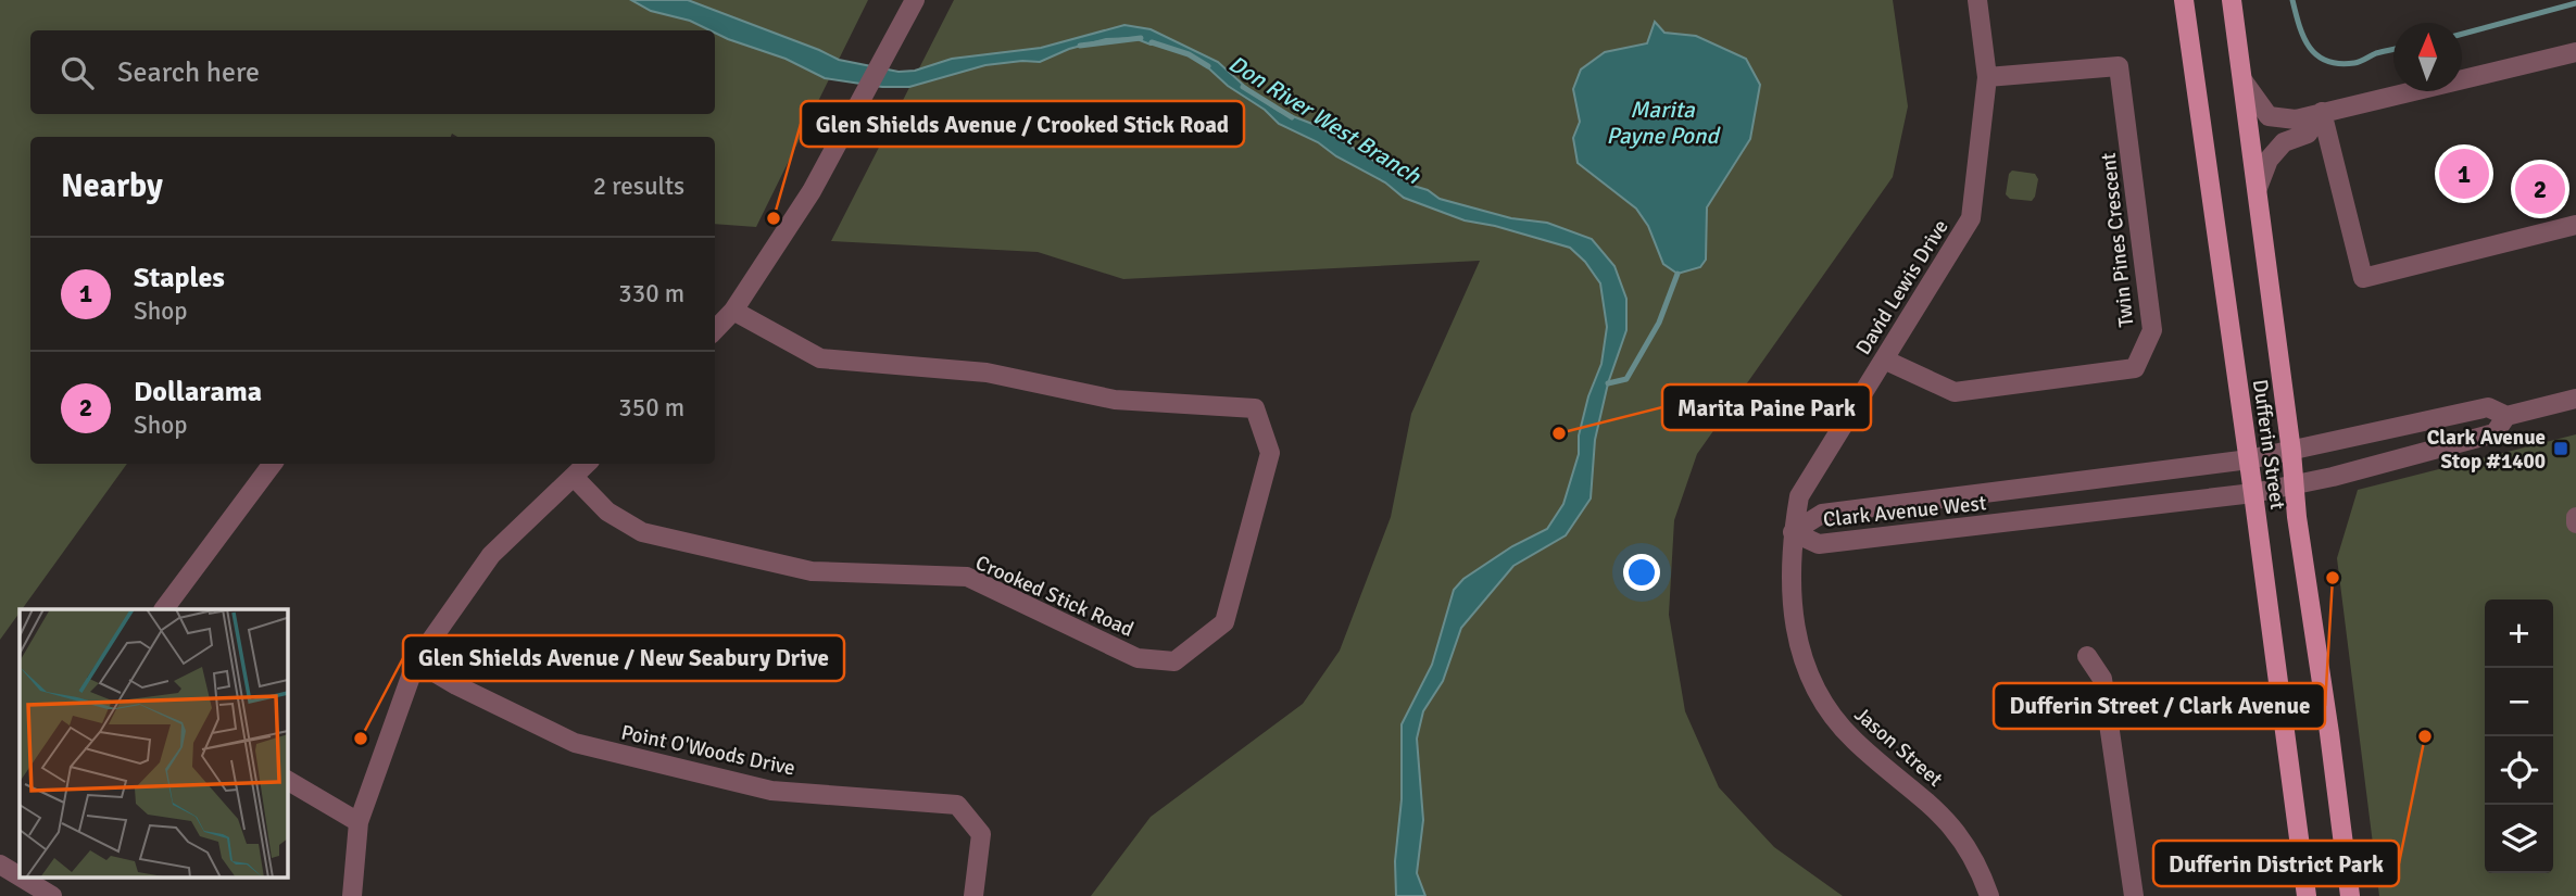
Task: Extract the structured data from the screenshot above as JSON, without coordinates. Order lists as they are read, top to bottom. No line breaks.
{"streets":{"main road":["Dufferin Street"],"street":["Twin Pines Crescent","David Lewis Drive","Clark Avenue West","Crooked Stick Road","Jason Street","Point O'Woods Drive"]},"crossings":[["Twin Pines Crescent","David Lewis Drive"],["David Lewis Drive","Clark Avenue West"],["David Lewis Drive","Jason Street"],["Dufferin Street","Clark Avenue West"],["Clark Avenue West","Jason Street"]],"water":["Marita Payne Pond","Don River West Branch"],"places":{"other":["Glen Shields Avenue / Crooked Stick Road","Marita Paine Park","Dufferin Street / Clark Avenue","Dufferin District Park","Glen Shields Avenue / New Seabury Drive"],"transit":["Clark Avenue Stop #1400"]},"north":"top","page":{"search":"Search here","heading":["Nearby","2 results"],"pins":["1","2"],"list":[{"mark":"1","name":"Staples","note":"Shop","value":"330 m"},{"mark":"2","name":"Dollarama","note":"Shop","value":"350 m"}],"map_buttons":["+","−"]}}
